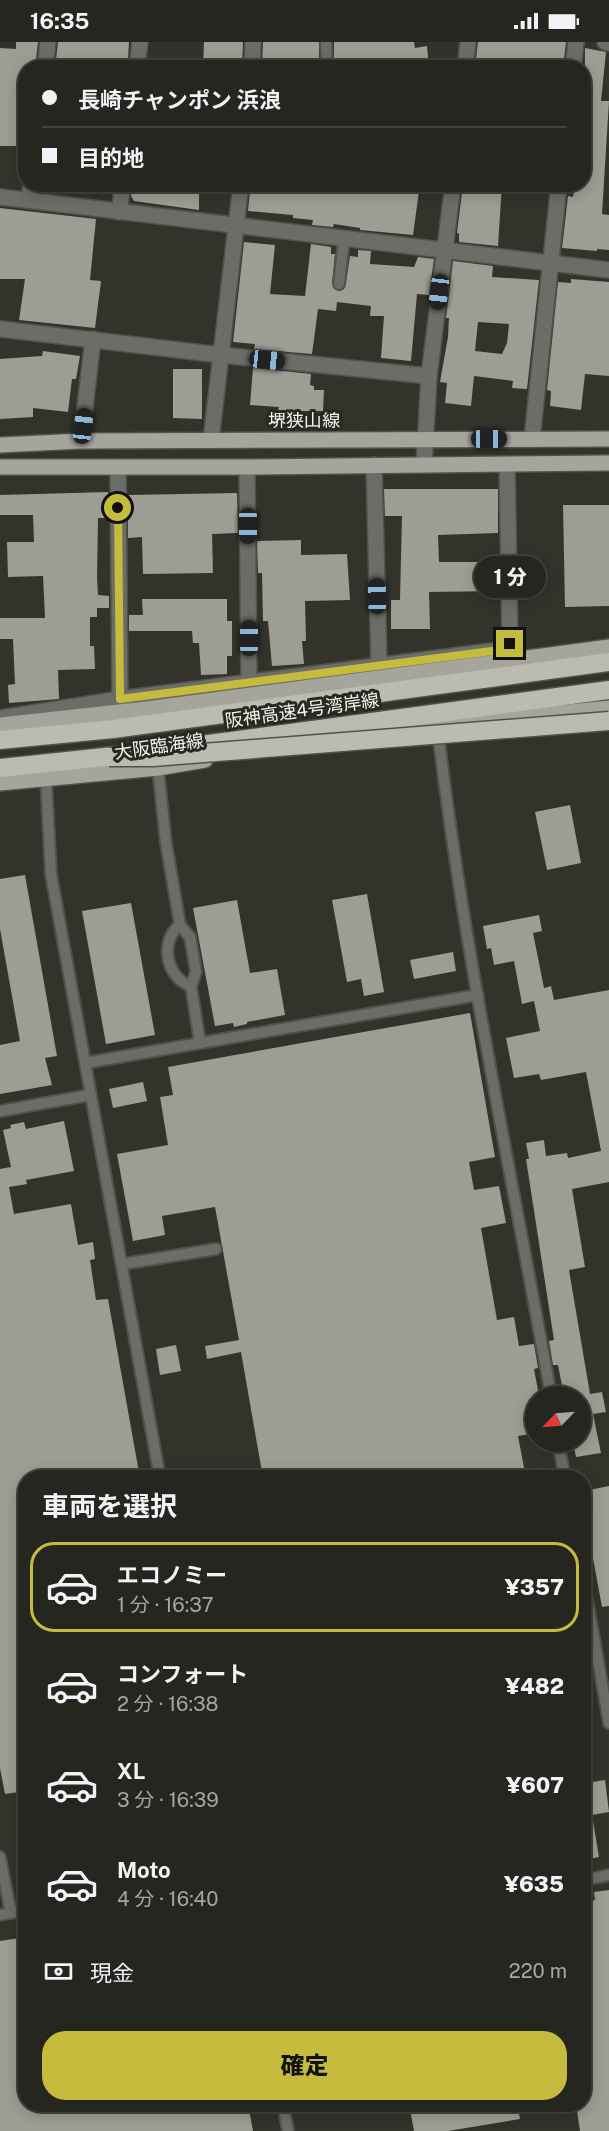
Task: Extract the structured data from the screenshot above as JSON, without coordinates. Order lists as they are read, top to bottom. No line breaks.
{"streets":{"highway":["阪神高速4号湾岸線"],"main road":["堺狭山線","大阪臨海線"]},"north":"bottom left","page":{"status":"16:35","banner":["長崎チャンポン 浜浪","目的地"],"bubble":"1 分","heading":"車両を選択","list":[{"name":"エコノミー","note":"1 分 · 16:37","value":"¥357"},{"name":"コンフォート","note":"2 分 · 16:38","value":"¥482"},{"name":"XL","note":"3 分 · 16:39","value":"¥607"},{"name":"Moto","note":"4 分 · 16:40","value":"¥635"}],"pay":["現金","220 m"],"buttons":"確定"}}
